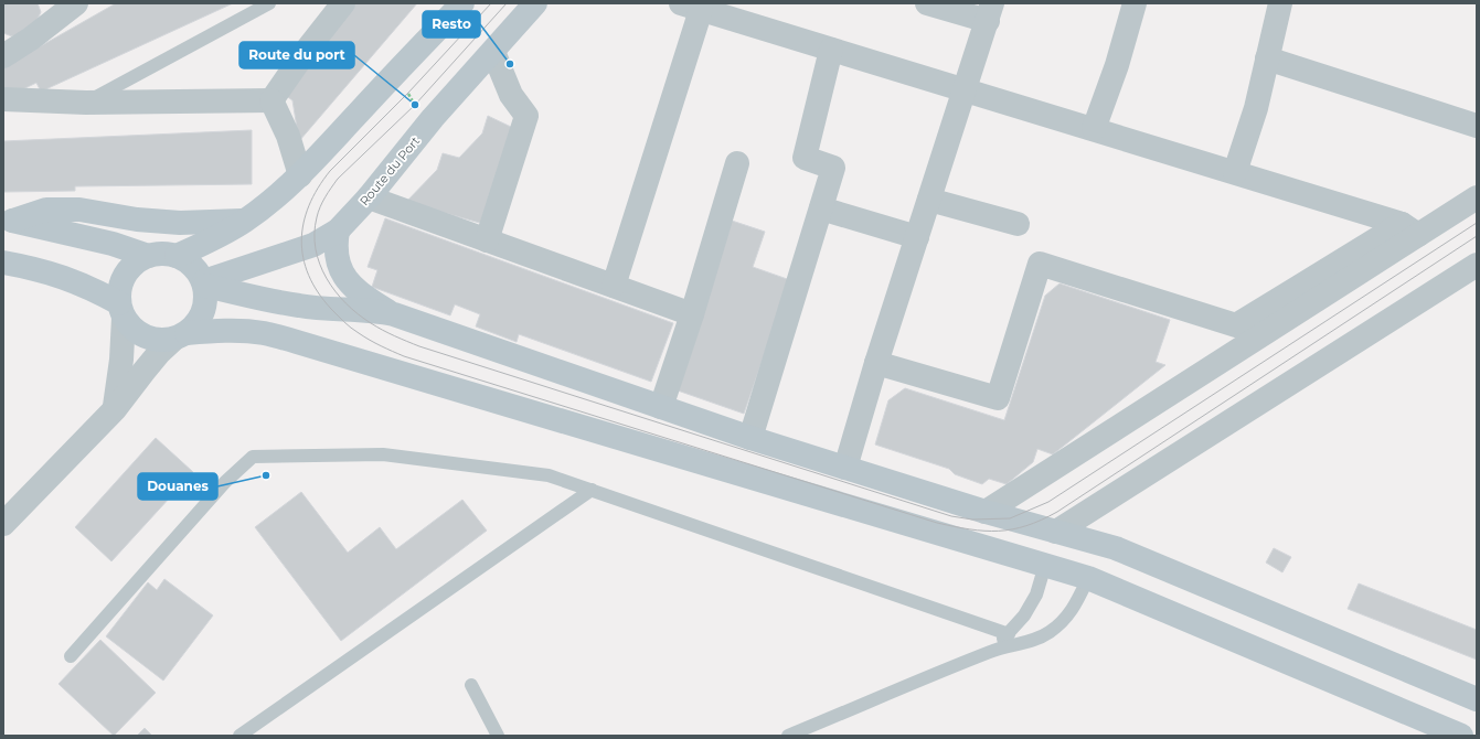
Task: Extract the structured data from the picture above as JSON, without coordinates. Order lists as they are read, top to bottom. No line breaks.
{"streets":{"main road":["Route du Port"]},"places":["Resto","Route du port","Douanes"]}
